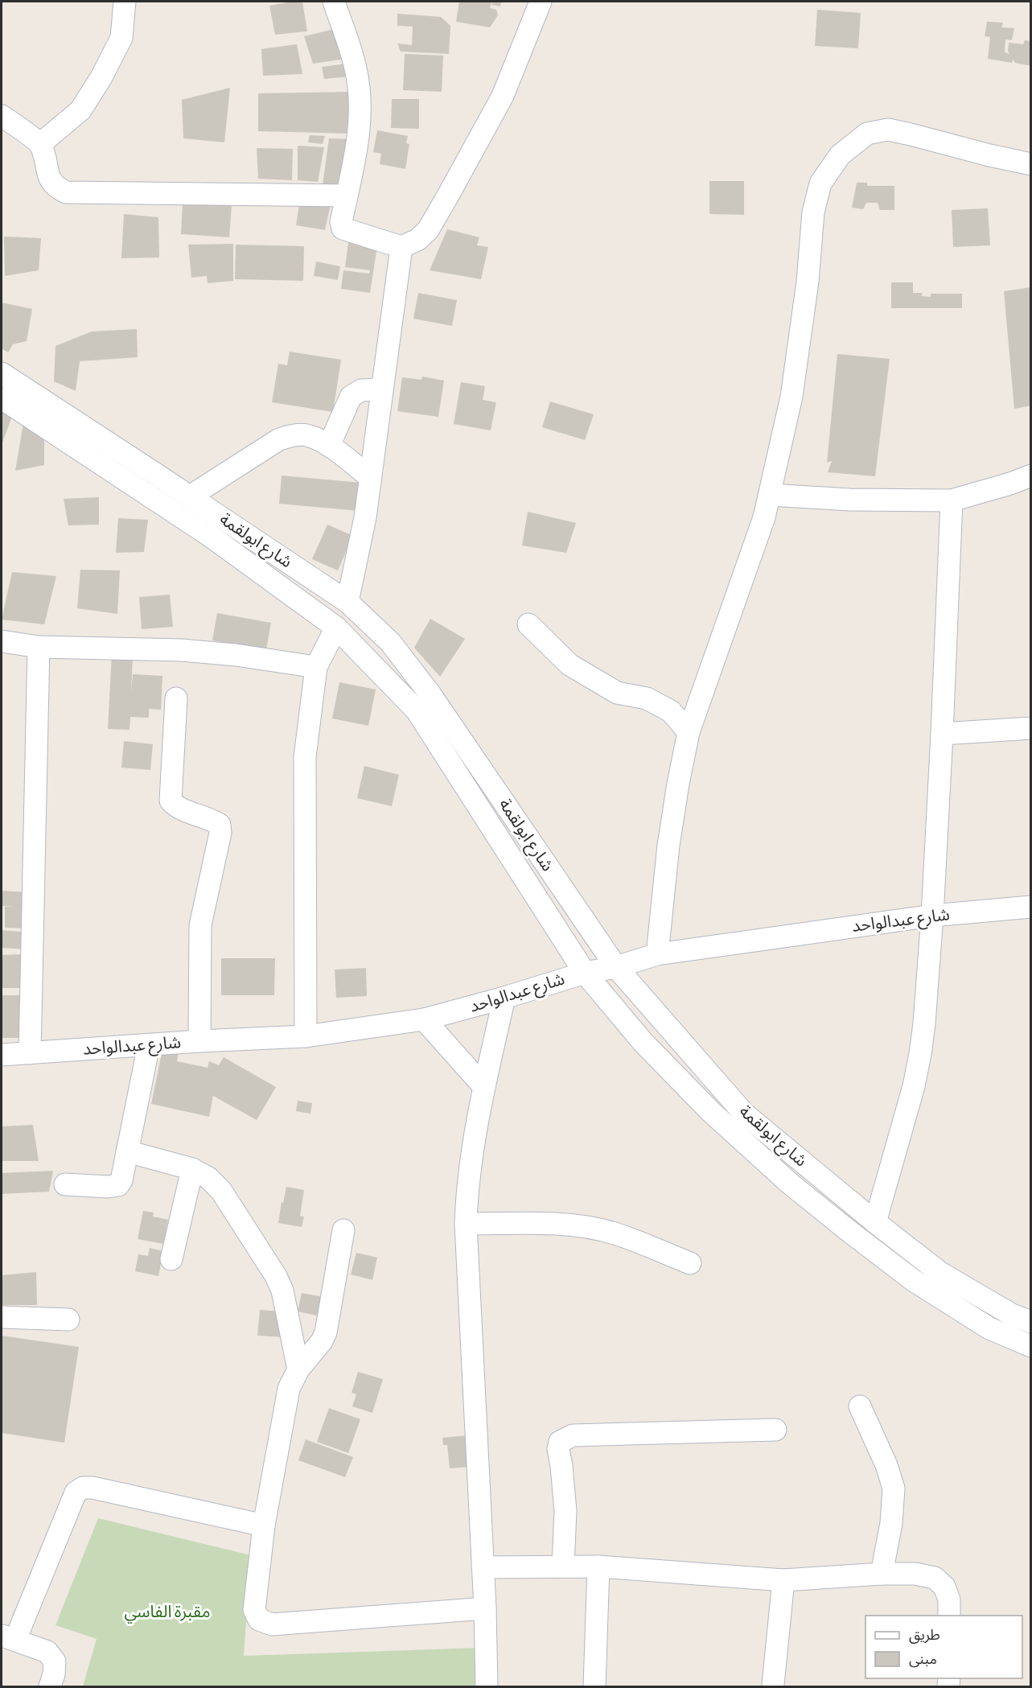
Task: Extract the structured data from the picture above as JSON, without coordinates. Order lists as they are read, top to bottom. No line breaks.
{"streets":{"street":["شارع ابولقمة","شارع عبدالواحد"]},"crossings":[["شارع ابولقمة","شارع عبدالواحد"]],"parks":["مقبرة الفاسي"],"legend":["طريق","مبنى"]}
